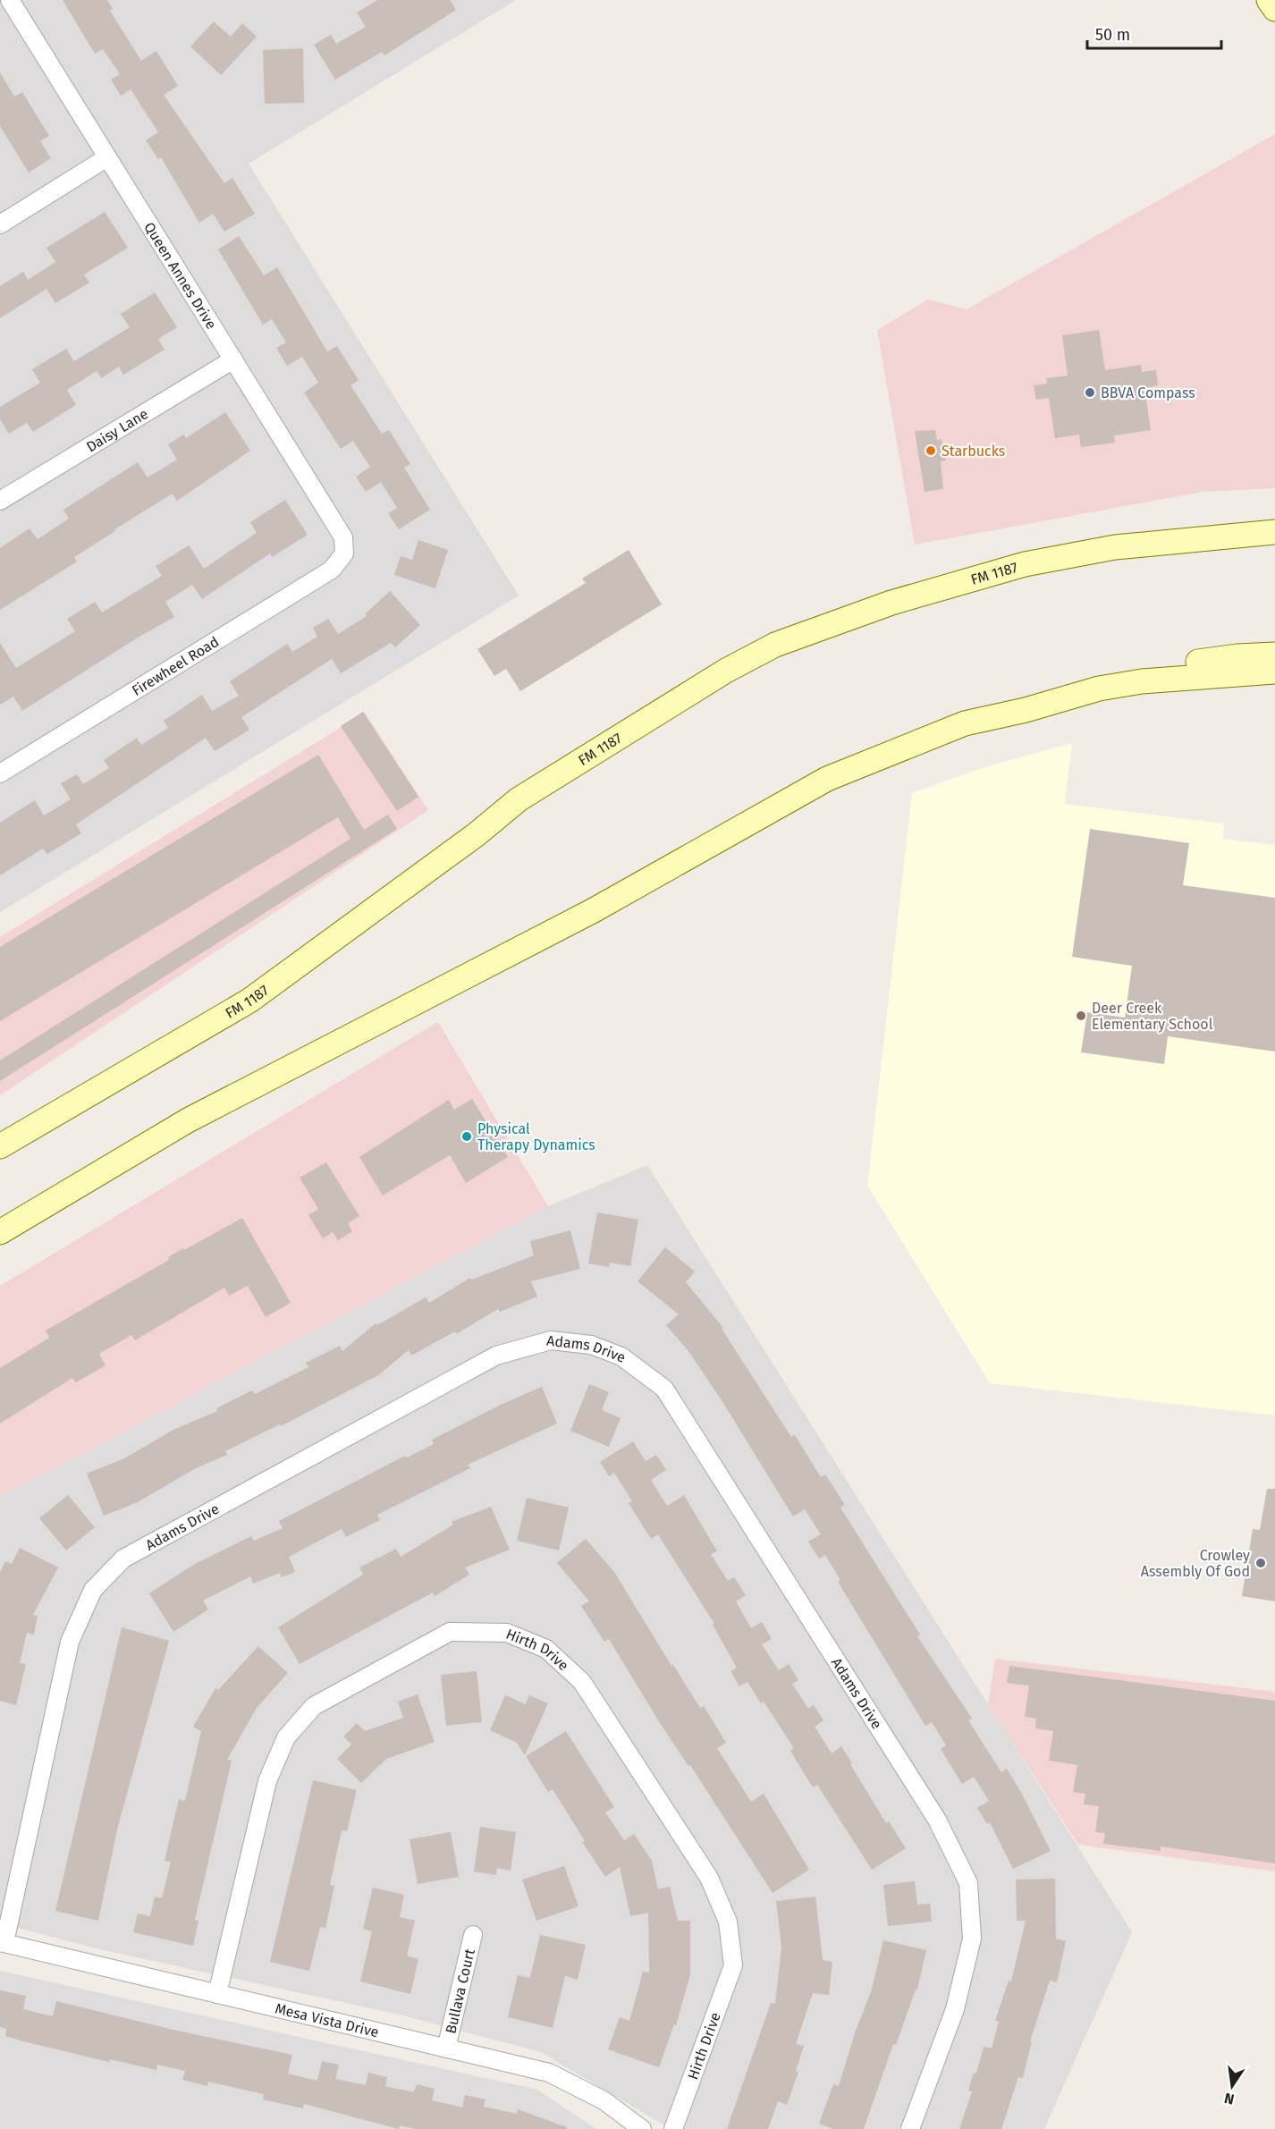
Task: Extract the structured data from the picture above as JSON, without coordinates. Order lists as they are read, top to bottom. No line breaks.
{"streets":{"main road":["FM 1187"],"street":["Queen Annes Drive","Daisy Lane","Firewheel Road","Adams Drive","Hirth Drive","Bullava Court","Mesa Vista Drive"]},"crossings":[["Queen Annes Drive","Daisy Lane"],["Queen Annes Drive","Firewheel Road"],["Adams Drive","Mesa Vista Drive"],["Hirth Drive","Mesa Vista Drive"],["Bullava Court","Mesa Vista Drive"]],"places":["BBVA Compass","Starbucks","Deer Creek Elementary School","Physical Therapy Dynamics","Crowley Assembly Of God"],"scale_bar":"50 m","north":"bottom"}
